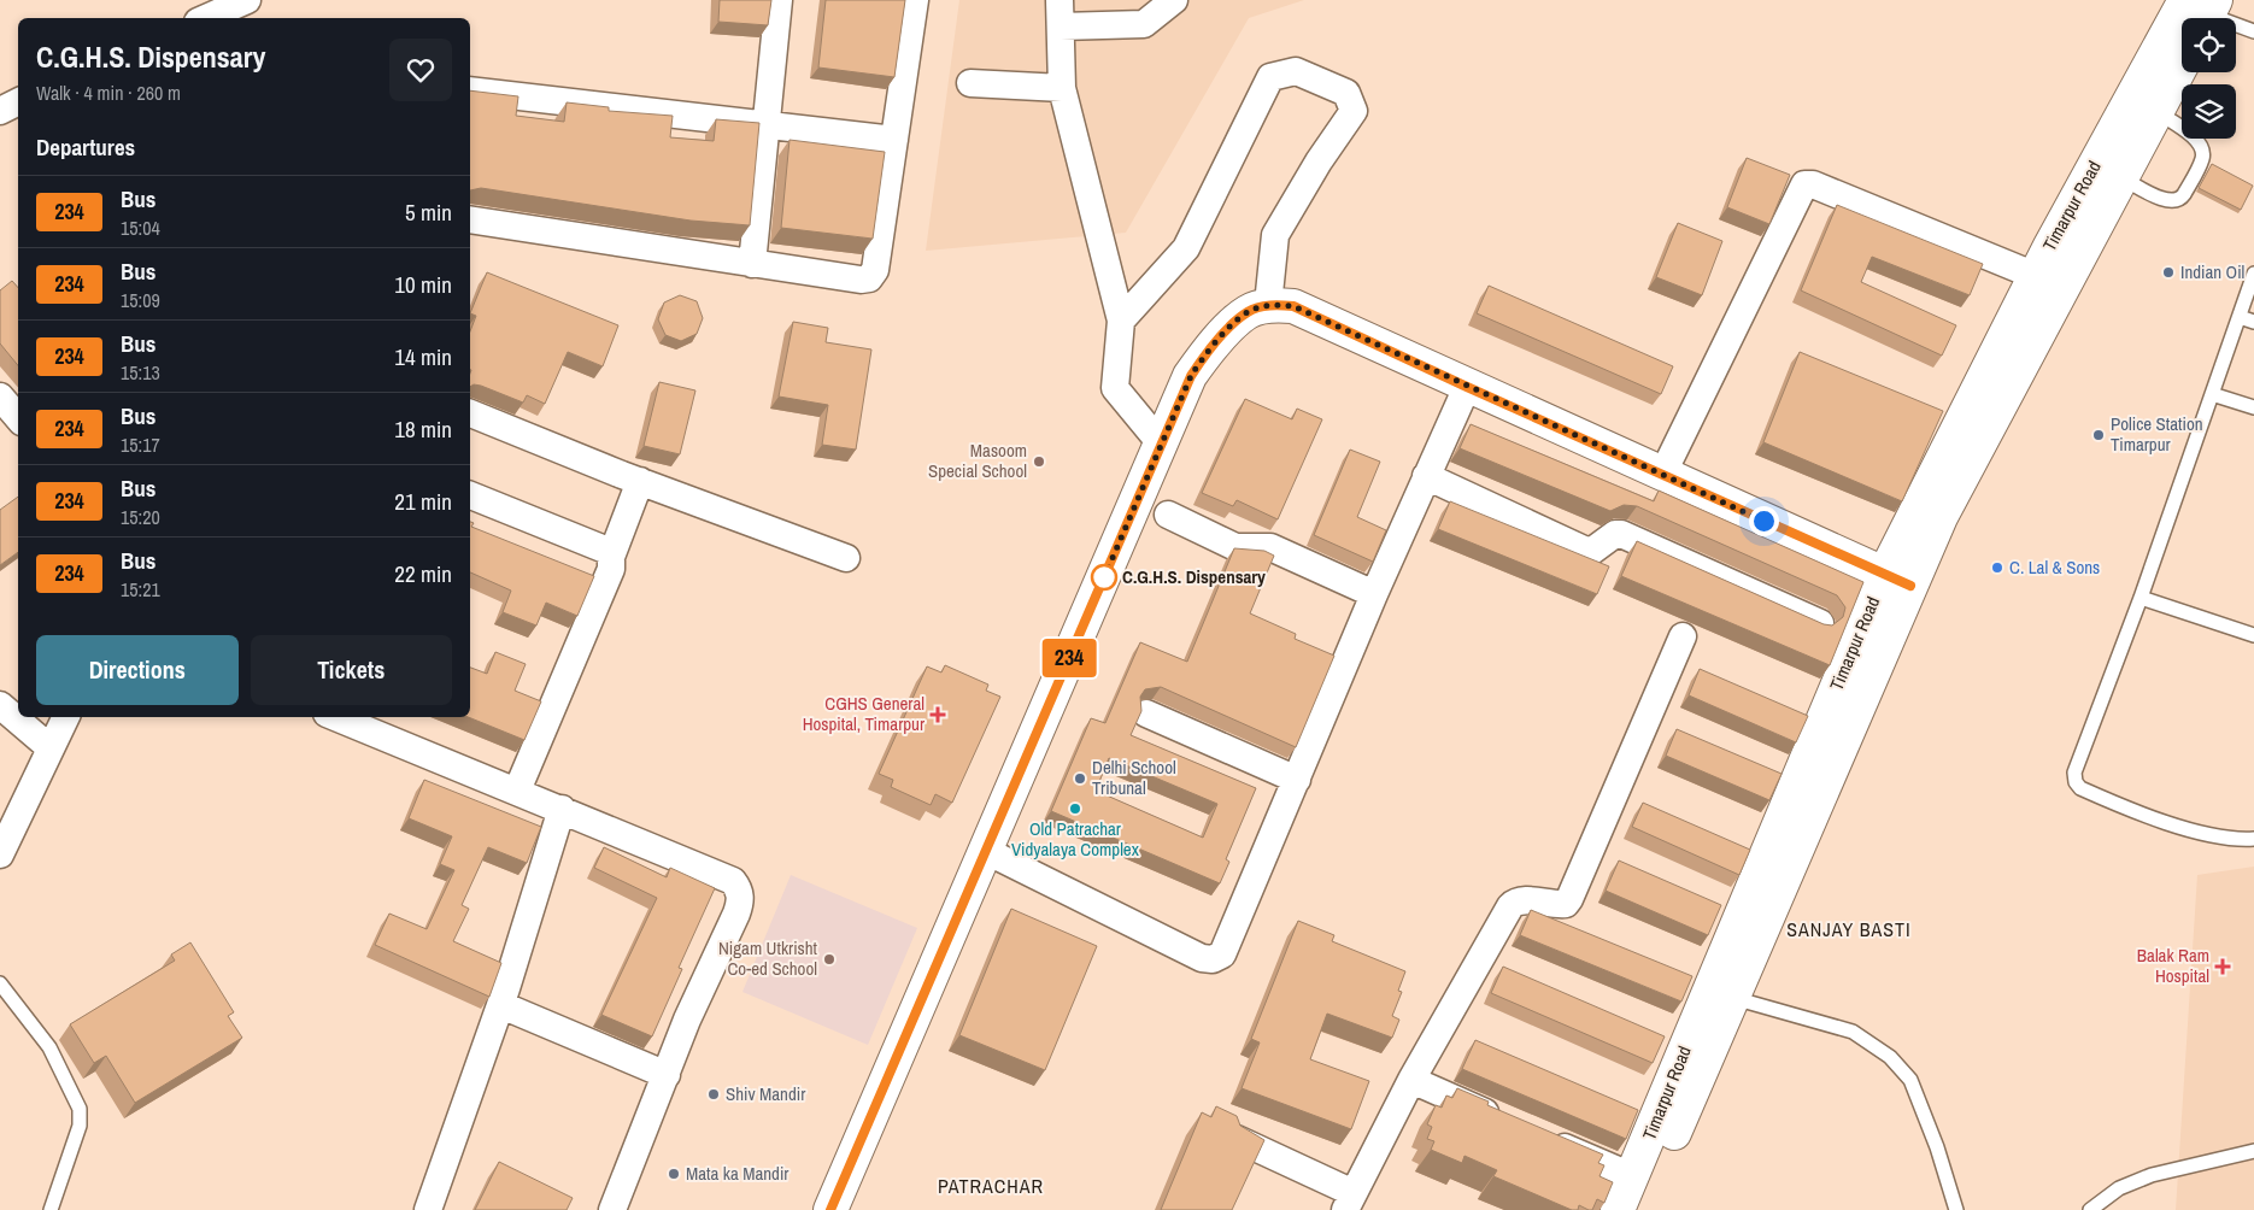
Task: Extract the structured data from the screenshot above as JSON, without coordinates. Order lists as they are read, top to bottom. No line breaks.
{"streets":{"street":["Timarpur Road"]},"districts":["SANJAY BASTI","PATRACHAR"],"places":{"other":["Indian Oil","Police Station Timarpur","Masoom Special School","C. Lal & Sons","C.G.H.S. Dispensary","Delhi School Tribunal","Old Patrachar Vidyalaya Complex","Nigam Utkrisht Co-ed School","Shiv Mandir","Mata ka Mandir"],"health":["CGHS General Hospital, Timarpur","Balak Ram Hospital"]},"lines":["bus line 234"],"page":{"on_map":"234","heading":[["C.G.H.S. Dispensary","Walk · 4 min · 260 m"],"Departures"],"list":[{"mark":"234","name":"Bus","note":"15:04","value":"5 min"},{"mark":"234","name":"Bus","note":"15:09","value":"10 min"},{"mark":"234","name":"Bus","note":"15:13","value":"14 min"},{"mark":"234","name":"Bus","note":"15:17","value":"18 min"},{"mark":"234","name":"Bus","note":"15:20","value":"21 min"},{"mark":"234","name":"Bus","note":"15:21","value":"22 min"}],"buttons":["Directions","Tickets"]}}
